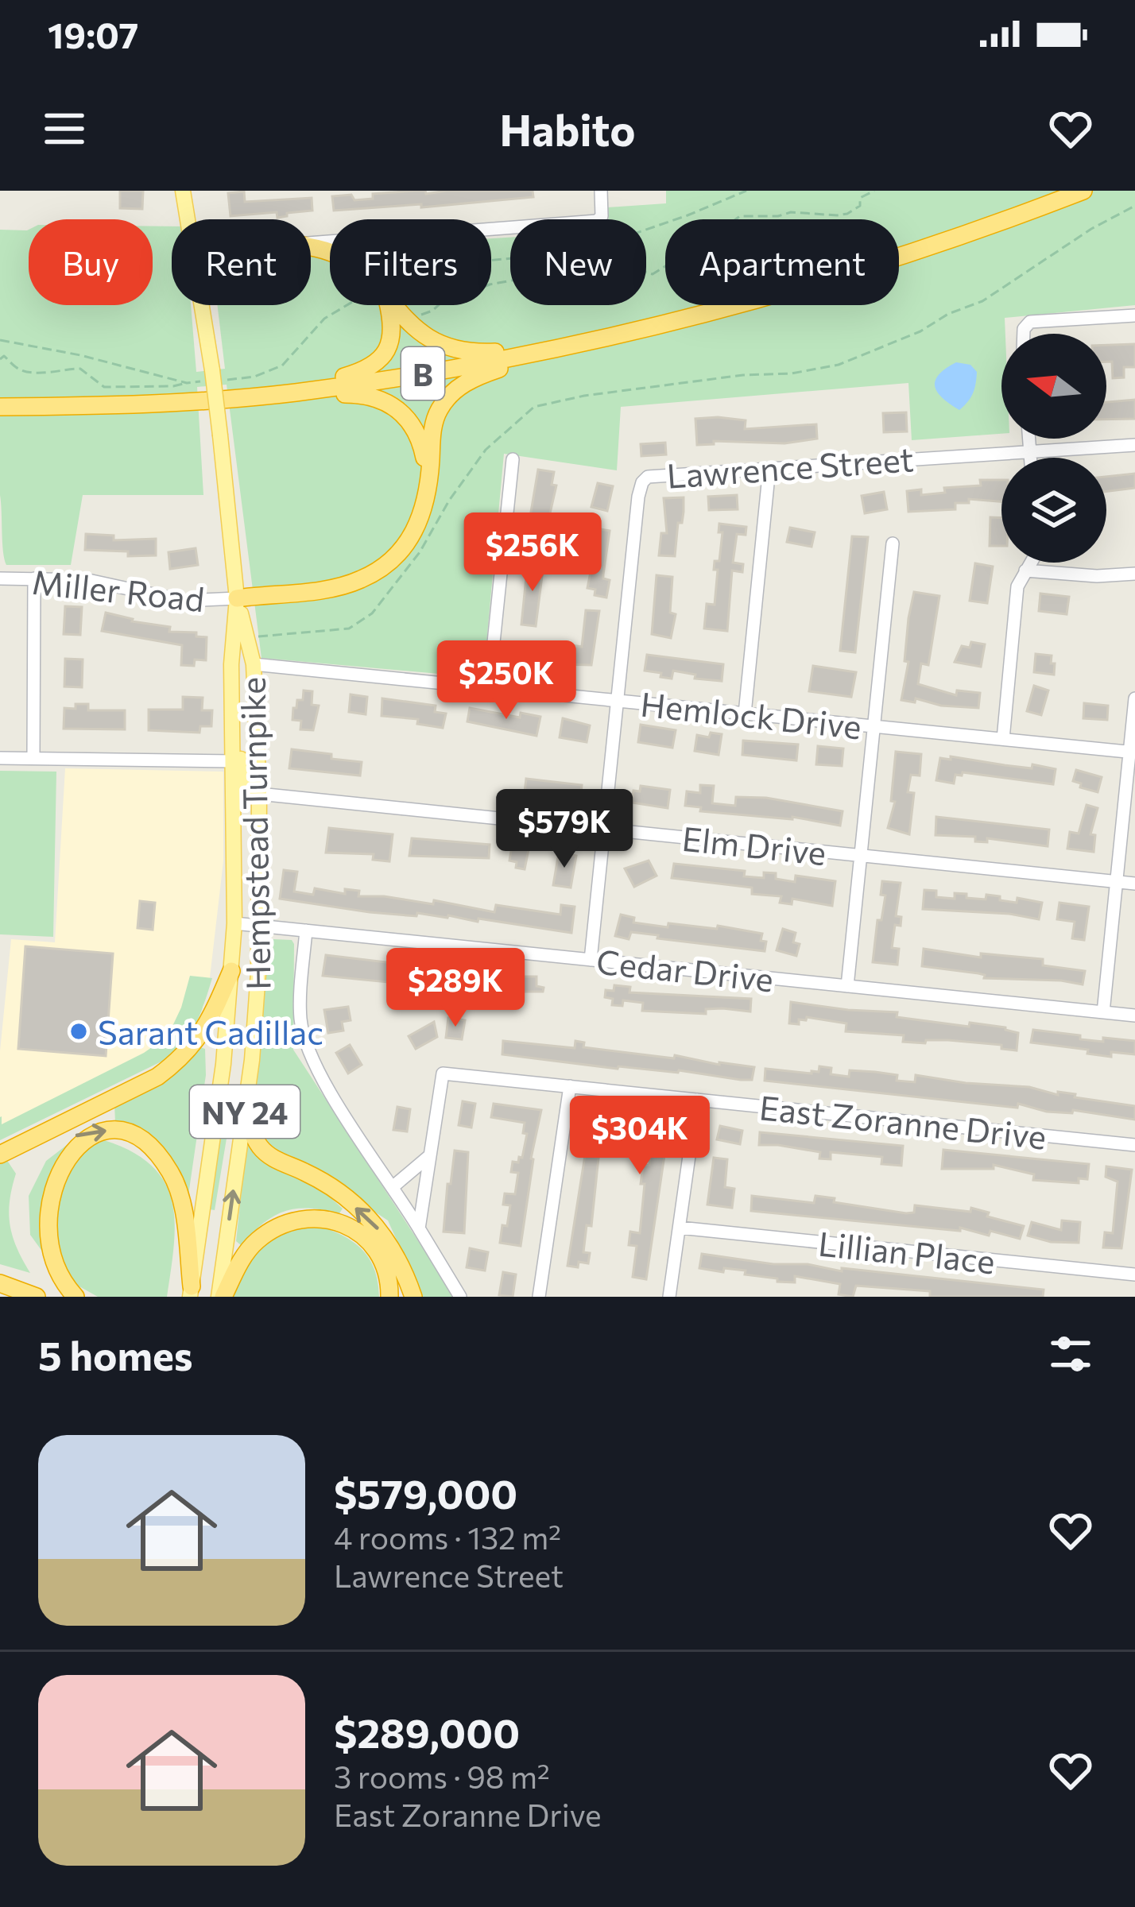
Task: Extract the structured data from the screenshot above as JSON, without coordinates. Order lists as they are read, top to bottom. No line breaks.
{"streets":{"highway":["B"],"main road":["Hempstead Turnpike","NY 24"],"street":["Lawrence Street","Miller Road","Hemlock Drive","Elm Drive","Cedar Drive","East Zoranne Drive","Lillian Place"]},"crossings":[["Lawrence Street","Hemlock Drive"],["Lawrence Street","Elm Drive"],["Lawrence Street","Cedar Drive"],["Miller Road","Hempstead Turnpike"],["Hemlock Drive","Hempstead Turnpike"],["Hempstead Turnpike","Elm Drive"],["Hempstead Turnpike","Cedar Drive"]],"places":["Sarant Cadillac"],"north":"left","page":{"status":"19:07","header":"Habito","chip":["Buy","Rent","Filters","New","Apartment"],"price":["$256K","$250K","$579K","$289K","$304K"],"heading":"5 homes","list":[{"name":"$579,000","note":"4 rooms · 132 m² · Lawrence Street"},{"name":"$289,000","note":"3 rooms · 98 m² · East Zoranne Drive"}]}}
